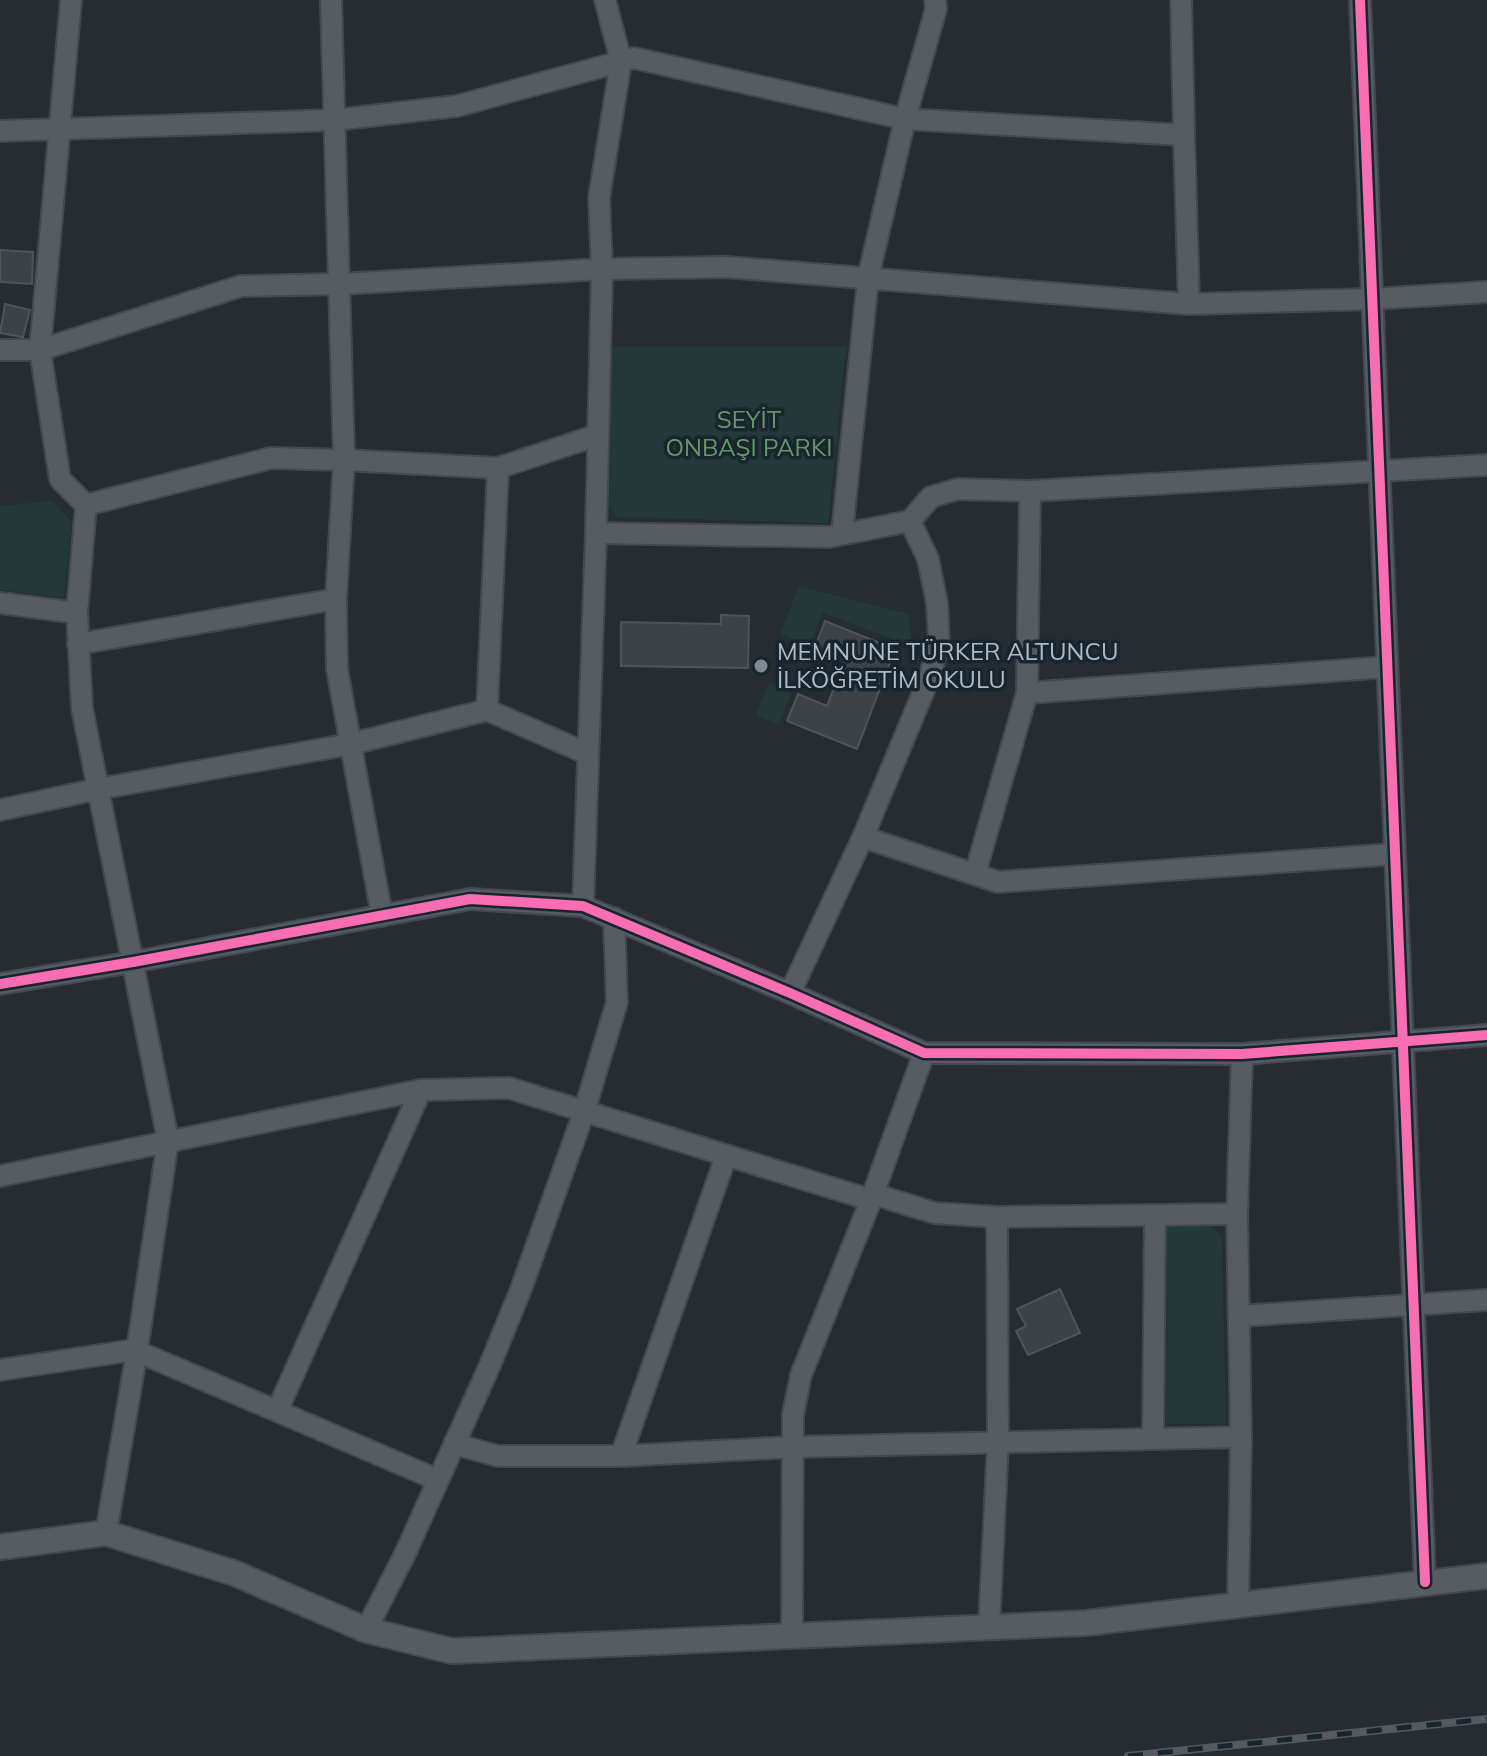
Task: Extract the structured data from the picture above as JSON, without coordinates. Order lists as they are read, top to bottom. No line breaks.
{"parks":["SEYİT ONBAŞI PARKI"],"places":["MEMNUNE TÜRKER ALTUNCU İLKÖĞRETİM OKULU"]}
